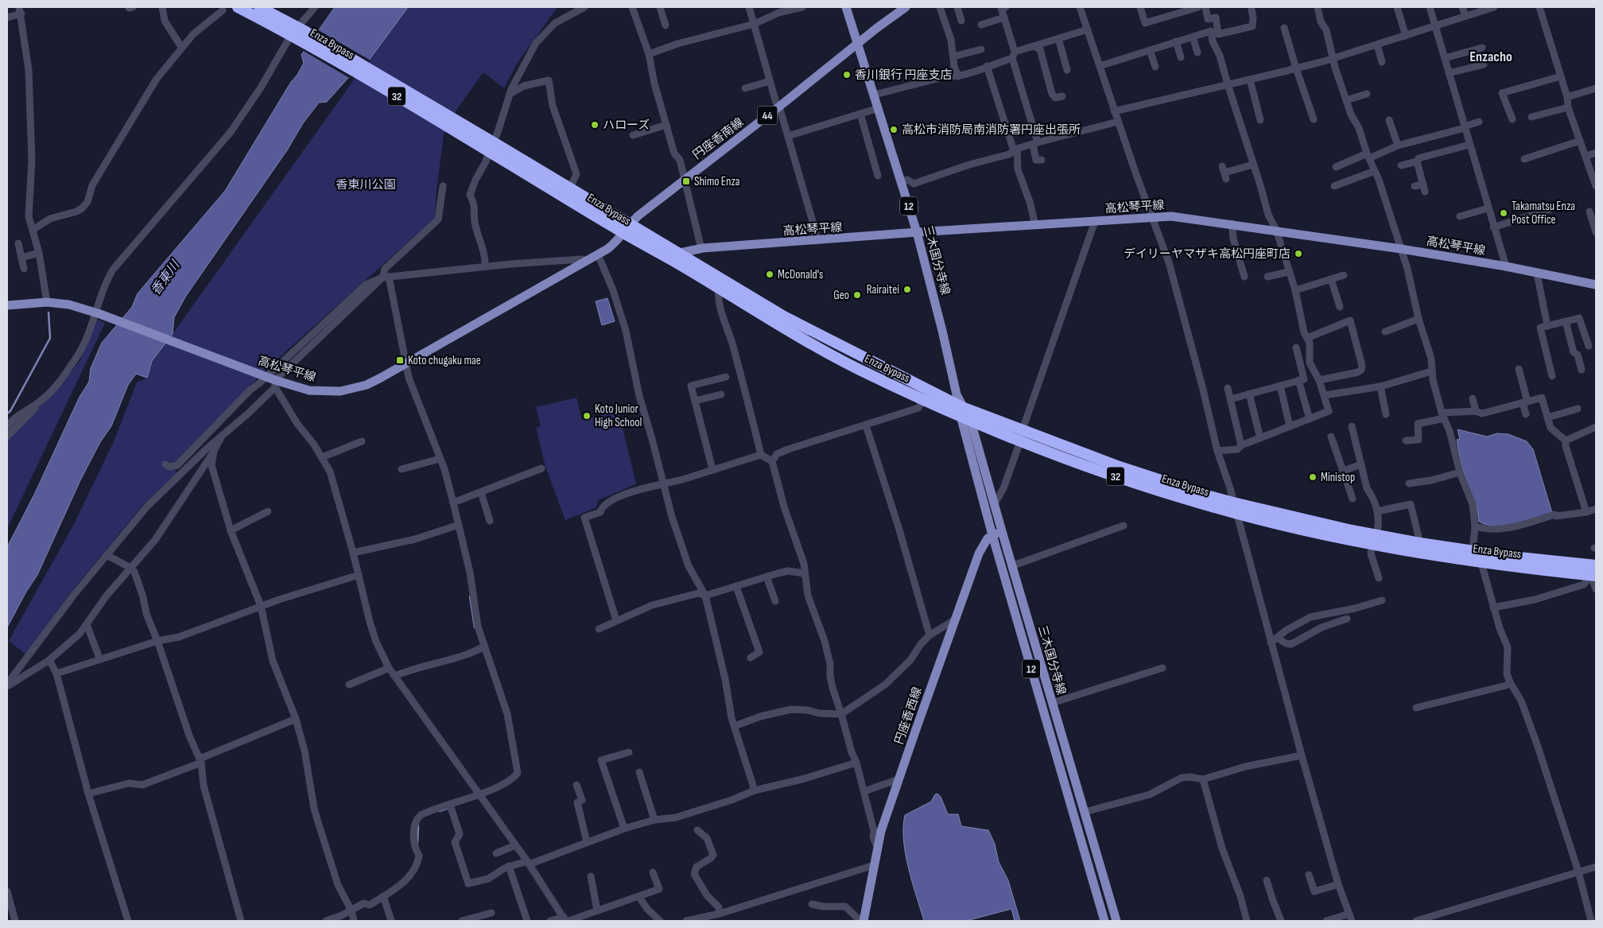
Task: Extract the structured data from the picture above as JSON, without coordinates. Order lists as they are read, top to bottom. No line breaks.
{"streets":{"highway":["Enza Bypass","32"],"main road":["44","円座香南線","12","高松琴平線","三木国分寺線","円座香西線"]},"crossings":[["Enza Bypass","円座香南線"],["Enza Bypass","高松琴平線"],["Enza Bypass","三木国分寺線"],["円座香南線","高松琴平線"],["円座香南線","三木国分寺線"],["高松琴平線","三木国分寺線"],["三木国分寺線","円座香西線"]],"districts":["Enzacho"],"water":["香東川"],"parks":["香東川公園"],"places":{"other":["香川銀行 円座支店","ハローズ","高松市消防局南消防署円座出張所","Takamatsu Enza Post Office","デイリーヤマザキ高松円座町店","McDonald's","Rairaitei","Geo","Koto Junior High School","Ministop"],"transit":["Shimo Enza","Koto chugaku mae"]}}
